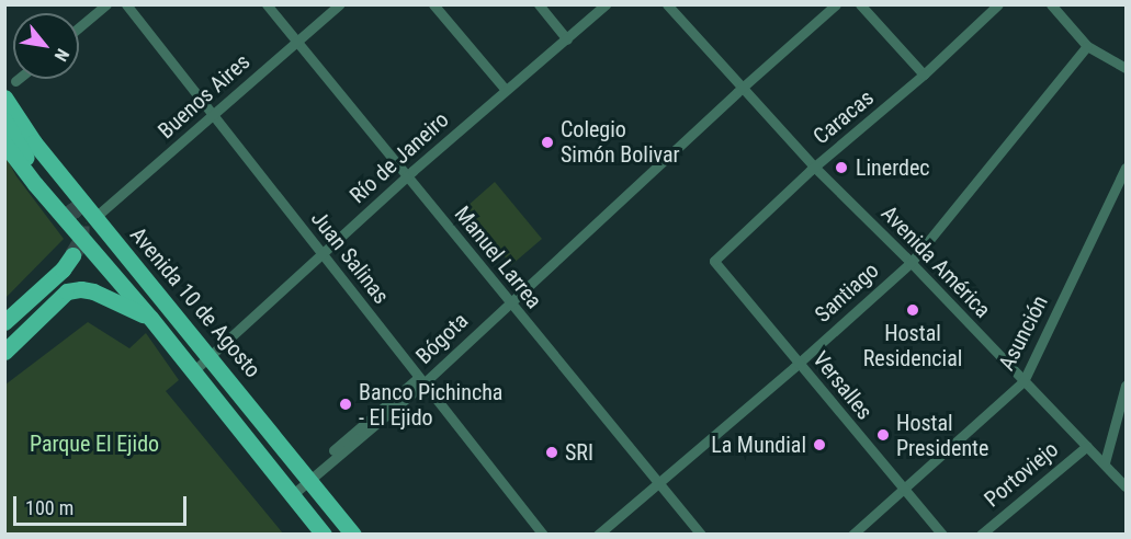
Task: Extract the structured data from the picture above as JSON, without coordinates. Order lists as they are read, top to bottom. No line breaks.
{"streets":{"main road":["Avenida 10 de Agosto"],"street":["Buenos Aires","Caracas","Río de Janeiro","Juan Salinas","Manuel Larrea","Avenida América","Santiago","Asunción","Bógota","Versalles","Portoviejo"]},"crossings":[["Buenos Aires","Juan Salinas"],["Buenos Aires","Manuel Larrea"],["Buenos Aires","Avenida 10 de Agosto"],["Caracas","Avenida América"],["Caracas","Versalles"],["Río de Janeiro","Juan Salinas"],["Río de Janeiro","Manuel Larrea"],["Río de Janeiro","Avenida 10 de Agosto"],["Juan Salinas","Bógota"],["Manuel Larrea","Santiago"],["Manuel Larrea","Bógota"],["Avenida América","Santiago"],["Avenida América","Asunción"],["Avenida América","Bógota"],["Avenida América","Portoviejo"],["Santiago","Versalles"],["Avenida 10 de Agosto","Bógota"],["Asunción","Versalles"]],"parks":["Parque El Ejido"],"places":["Colegio Simón Bolivar","Linerdec","Hostal Residencial","Banco Pichincha - El Ejido","Hostal Presidente","La Mundial","SRI"],"scale_bar":"100 m","north":"bottom right"}
